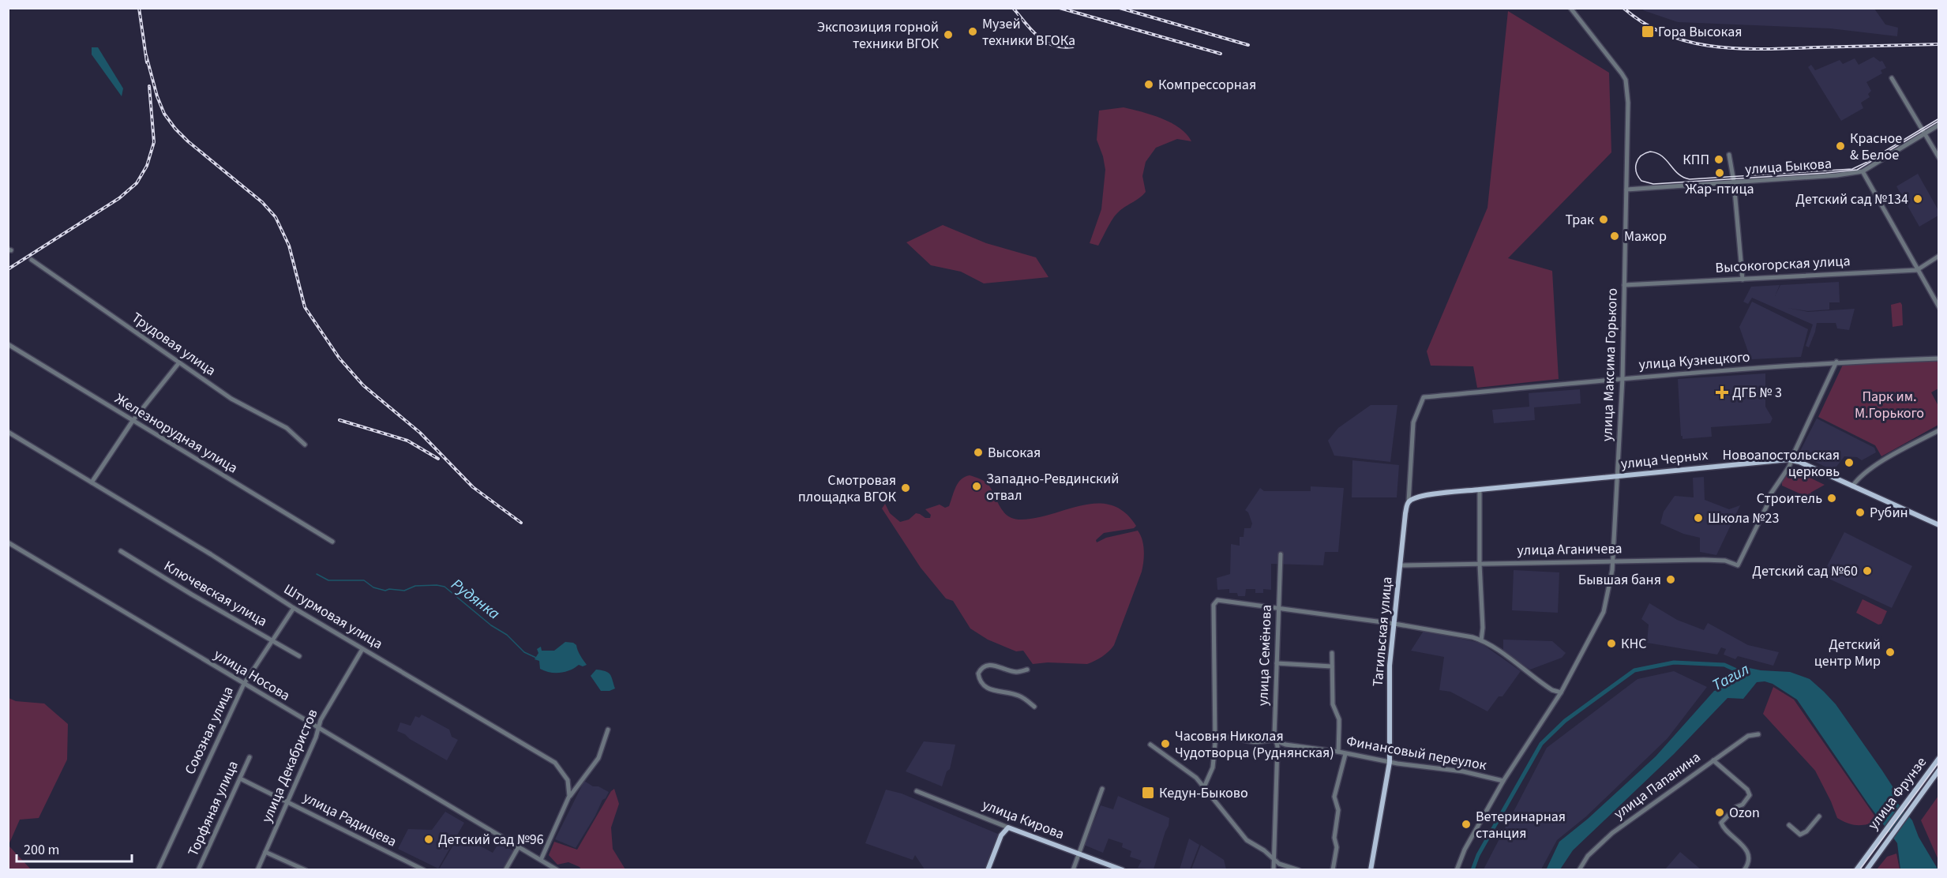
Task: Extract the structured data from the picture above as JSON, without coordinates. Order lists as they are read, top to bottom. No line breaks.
{"streets":{"main road":["улица Черных","Тагильская улица","улица Фрунзе","улица Кирова"],"street":["улица Быкова","Высокогорская улица","Трудовая улица","улица Кузнецкого","улица Максима Горького","Железнорудная улица","улица Аганичева","Ключевская улица","Штурмовая улица","улица Семёнова","улица Носова","Союзная улица","Финансовый переулок","улица Декабристов","улица Папанина","Торфяная улица","улица Радищева"]},"crossings":[["улица Быкова","улица Максима Горького"],["Высокогорская улица","улица Максима Горького"],["улица Кузнецкого","улица Максима Горького"],["улица Кузнецкого","Тагильская улица"],["улица Максима Горького","улица Черных"],["улица Максима Горького","улица Аганичева"],["улица Максима Горького","Финансовый переулок"],["улица Черных","улица Аганичева"],["улица Черных","Тагильская улица"],["улица Аганичева","Тагильская улица"],["Ключевская улица","Союзная улица"],["Штурмовая улица","Союзная улица"],["Штурмовая улица","улица Декабристов"],["Тагильская улица","Финансовый переулок"],["улица Семёнова","Финансовый переулок"],["улица Носова","Союзная улица"],["улица Носова","улица Декабристов"],["улица Декабристов","улица Радищева"],["Торфяная улица","улица Радищева"]],"water":["Рудянка","Тагил"],"parks":["Парк им. М.Горького"],"places":{"other":["Музей техники ВГОКа","Экспозиция горной техники ВГОК","Компрессорная","Красное & Белое","КПП","Жар-птица","Детский сад №134","Трак","Мажор","Высокая","Новоапостольская церковь","Западно-Ревдинский отвал","Смотровая площадка ВГОК","Строитель","Рубин","Школа №23","Детский сад №60","Бывшая баня","КНС","Детский центр Мир","Часовня Николая Чудотворца (Руднянская)","Ozon","Ветеринарная станция","Детский сад №96"],"transit":["Гора Высокая","Кедун-Быково"],"health":["ДГБ № 3"]},"scale_bar":"200 m"}
